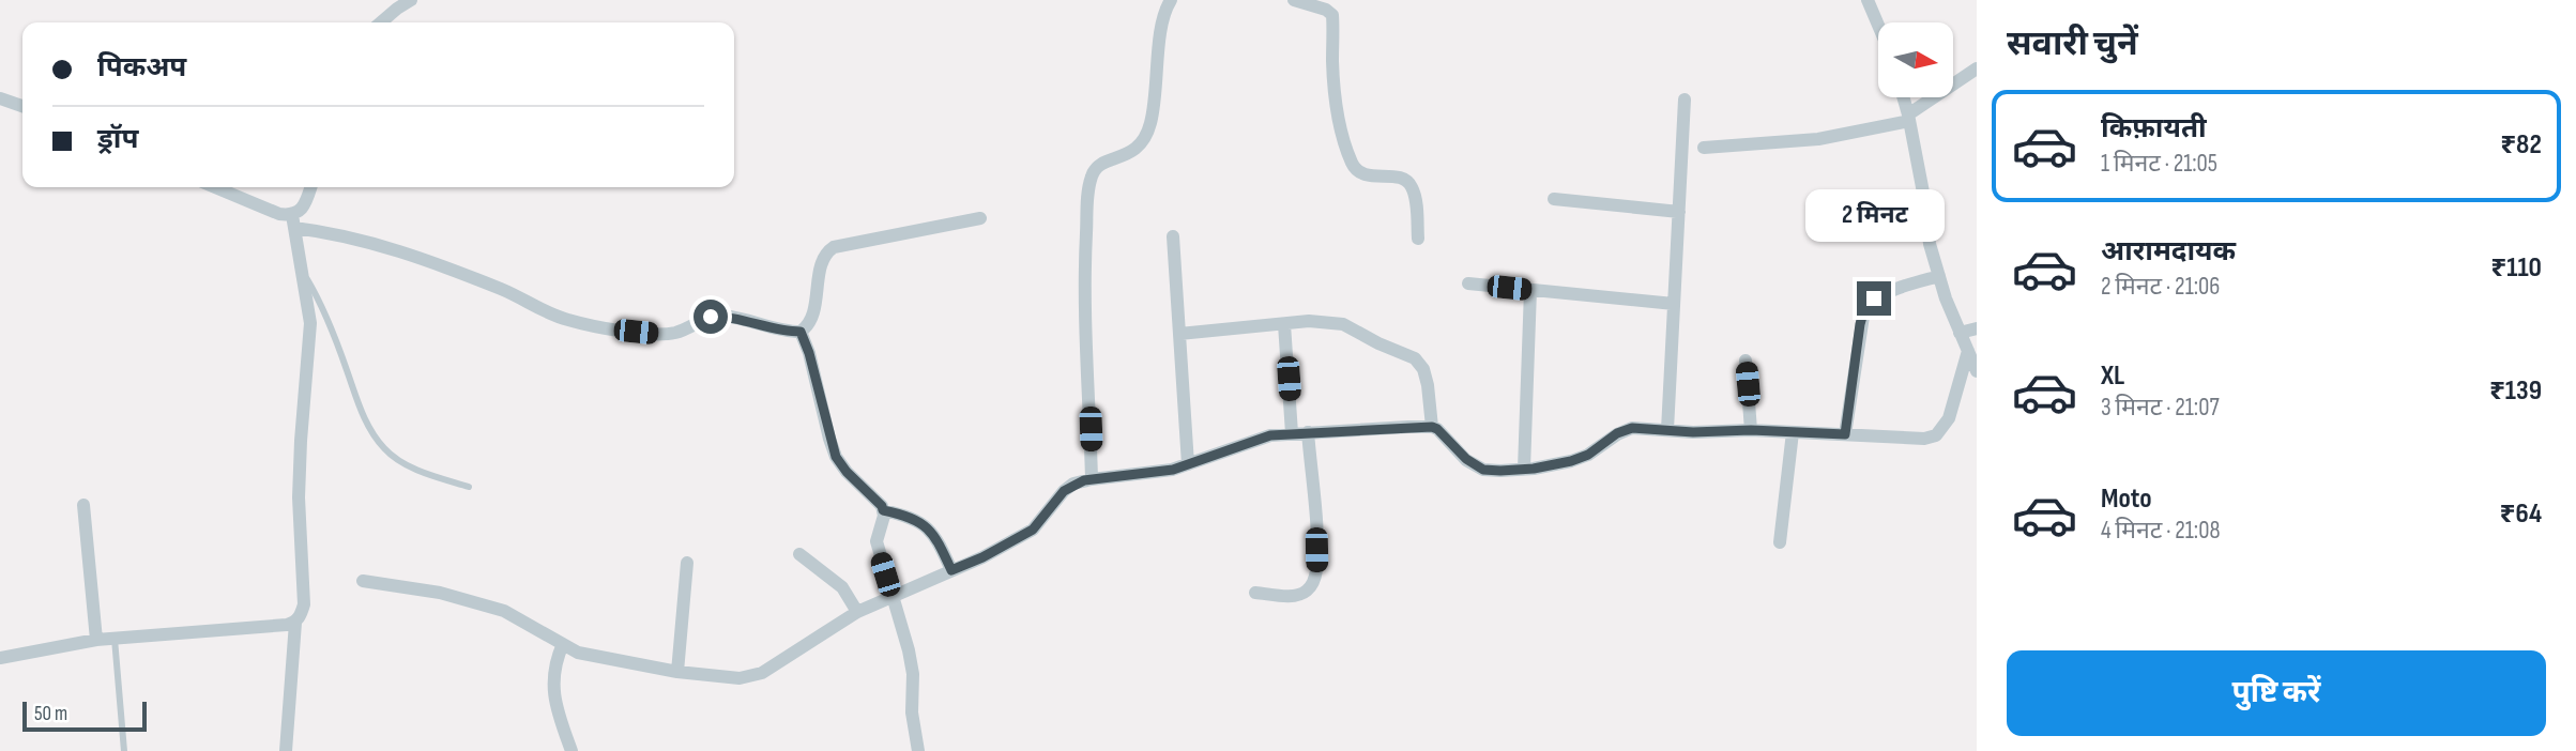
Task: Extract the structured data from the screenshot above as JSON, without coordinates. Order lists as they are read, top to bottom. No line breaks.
{"scale_bar":"50 m","north":"right","page":{"heading":"सवारी चुनें","banner":["पिकअप","ड्रॉप"],"list":[{"name":"किफ़ायती","note":"1 मिनट · 21:05","value":"₹82"},{"name":"आरामदायक","note":"2 मिनट · 21:06","value":"₹110"},{"name":"XL","note":"3 मिनट · 21:07","value":"₹139"},{"name":"Moto","note":"4 मिनट · 21:08","value":"₹64"}],"bubble":"2 मिनट","buttons":"पुष्टि करें","scale":"50 m"}}
